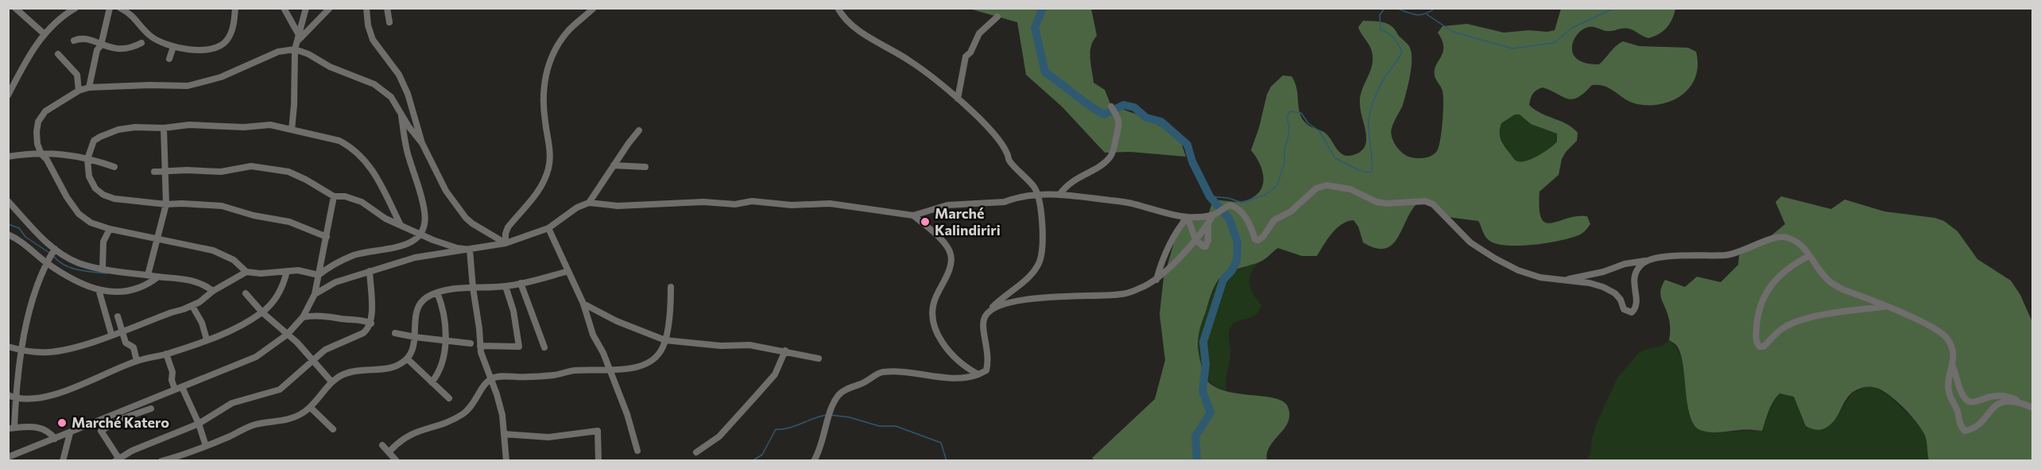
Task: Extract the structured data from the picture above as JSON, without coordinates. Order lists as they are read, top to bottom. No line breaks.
{"places":["Marché Kalindiriri","Marché Katero"]}
